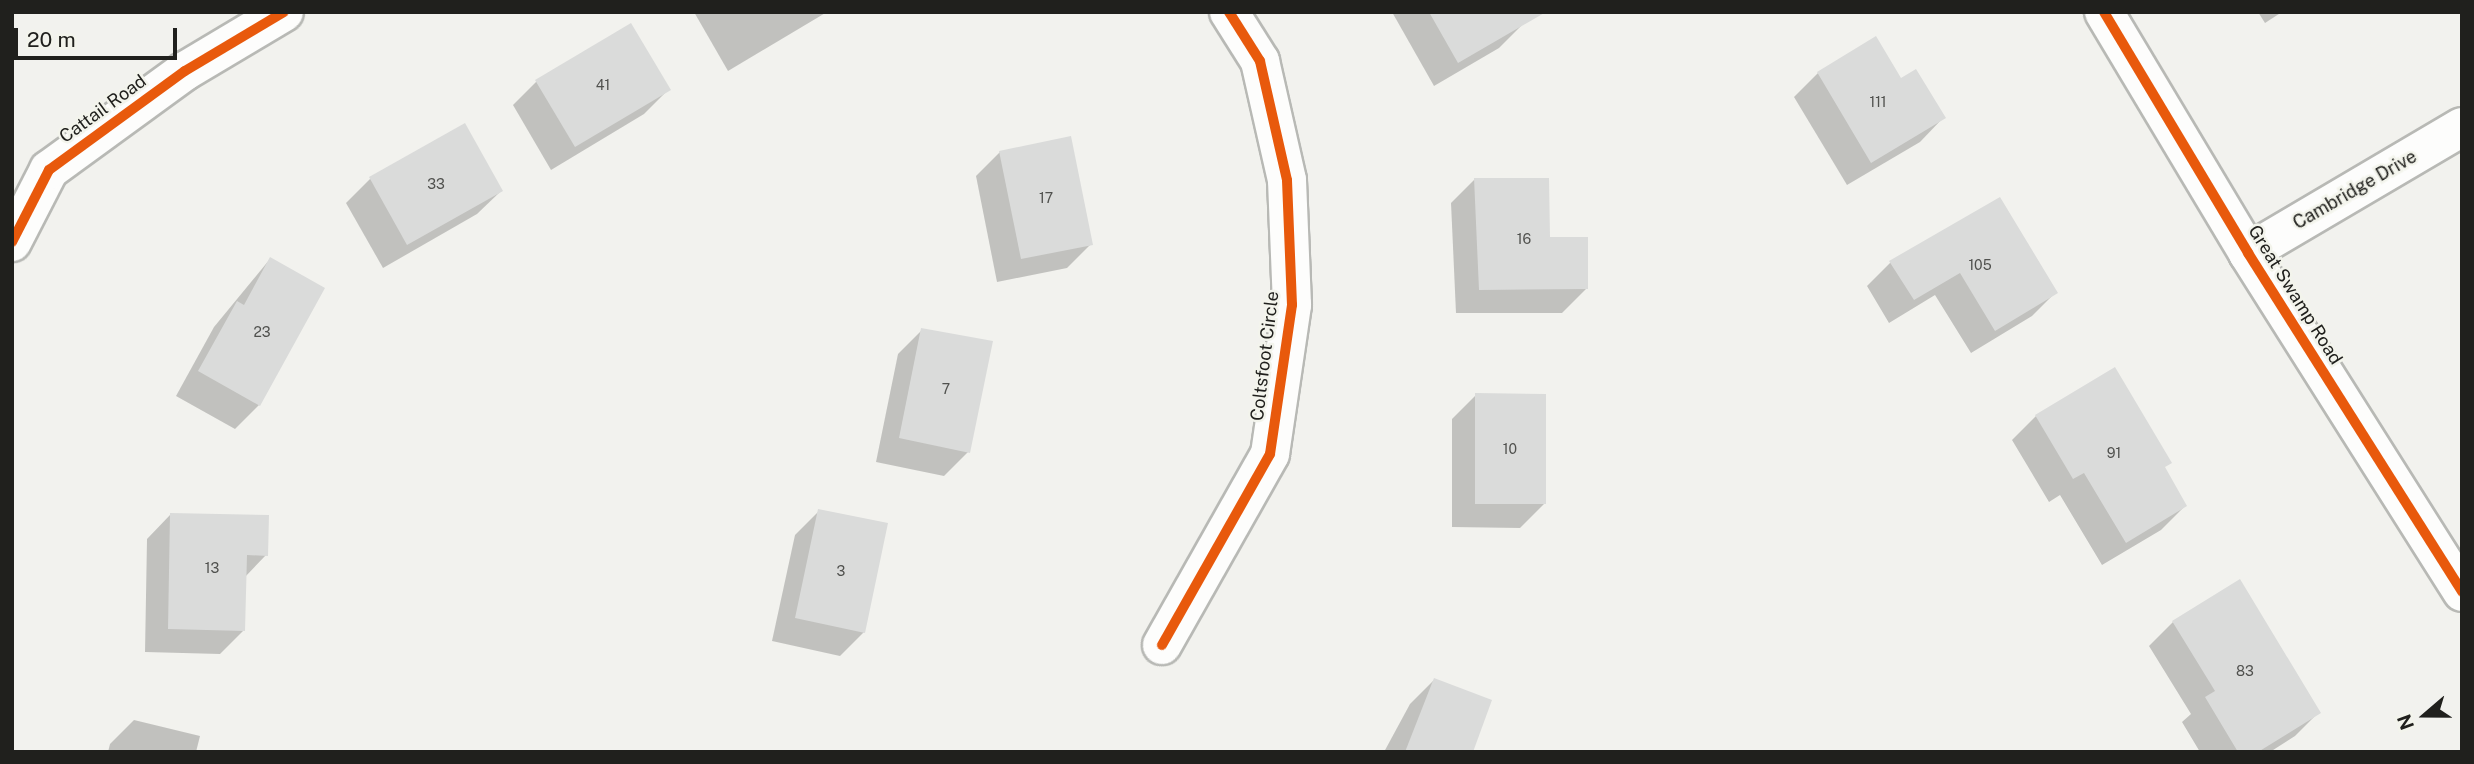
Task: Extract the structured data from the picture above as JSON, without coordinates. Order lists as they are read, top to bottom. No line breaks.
{"streets":{"street":["Cattail Road","Cambridge Drive","Great Swamp Road","Coltsfoot Circle"]},"crossings":[["Cambridge Drive","Great Swamp Road"]],"house_numbers":["41","111","33","17","16","105","23","7","10","91","13","3","83"],"scale_bar":"20 m","north":"left"}
